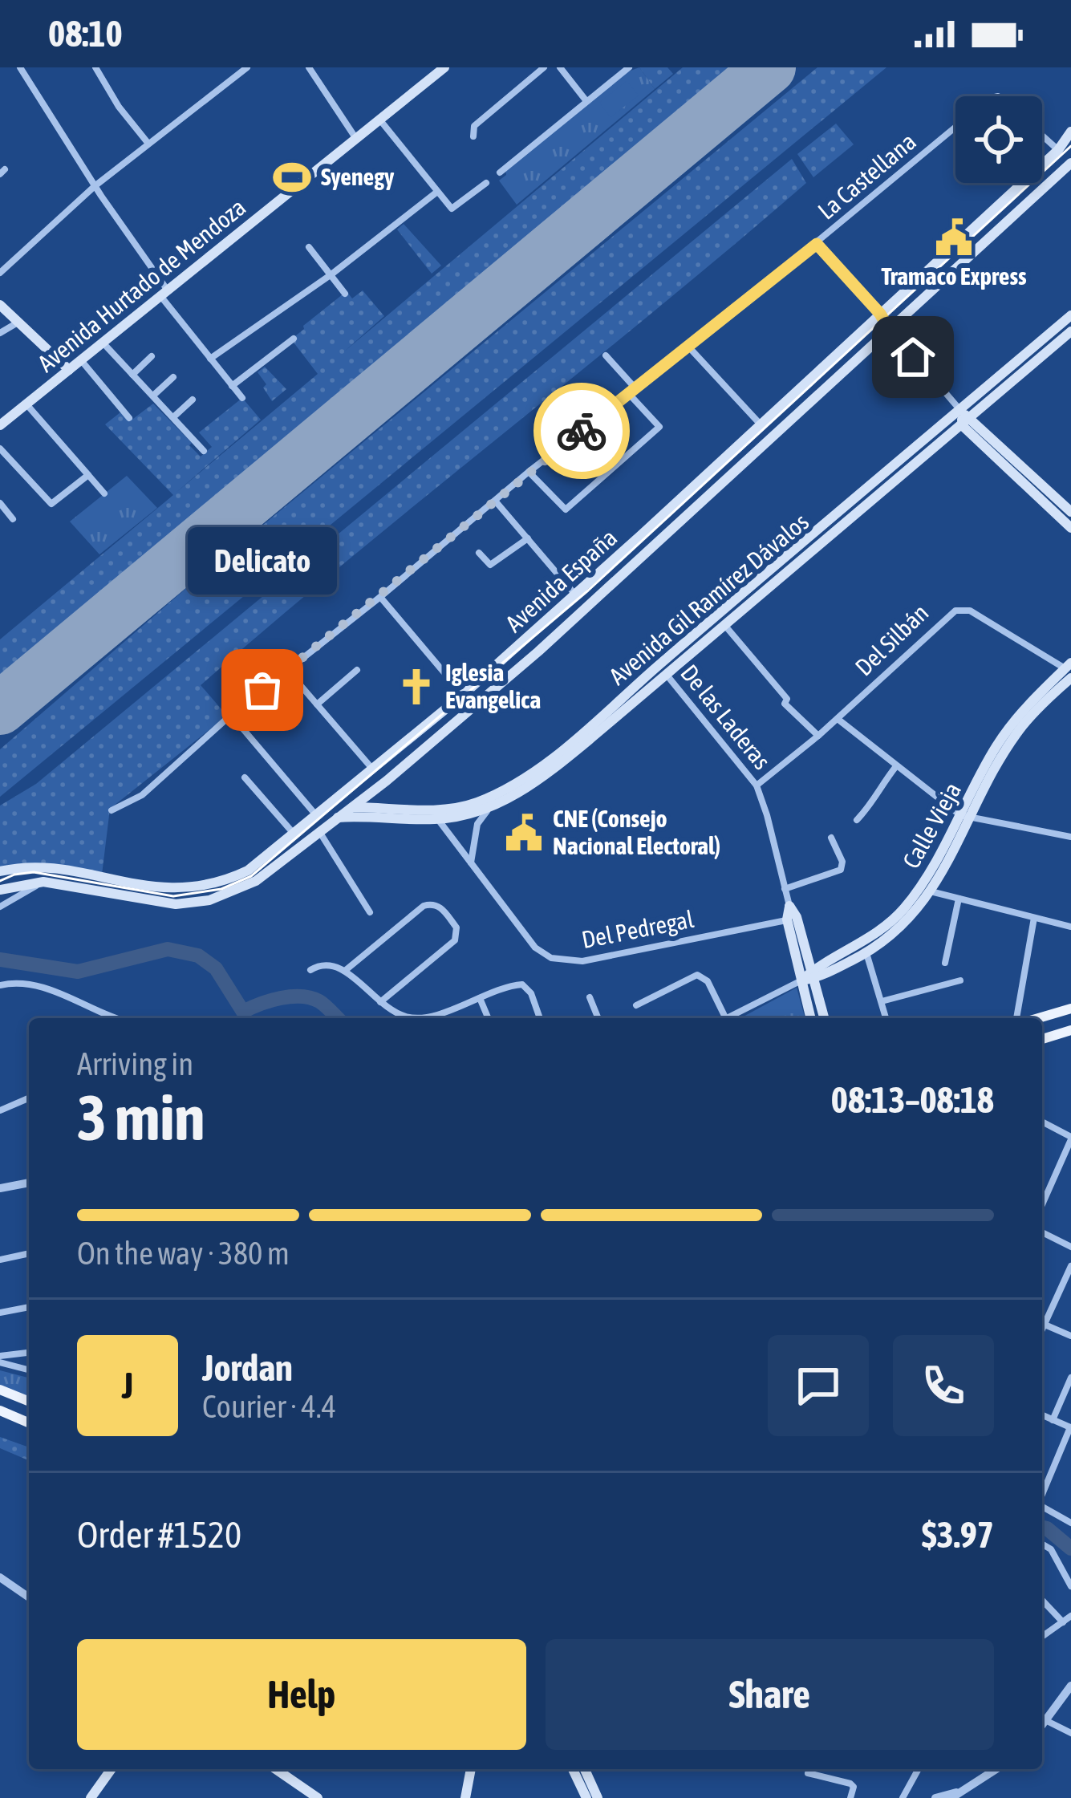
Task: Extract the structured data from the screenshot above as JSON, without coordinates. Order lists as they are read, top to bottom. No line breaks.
{"streets":{"main road":["Avenida Hurtado de Mendoza","Avenida España","Avenida Gil Ramírez Dávalos","De las Laderas","Calle Vieja"],"street":["La Castellana","Del Silbán","Del Pedregal"]},"crossings":[["Avenida España","Avenida Gil Ramírez Dávalos"],["Avenida Gil Ramírez Dávalos","De las Laderas"],["Avenida Gil Ramírez Dávalos","Del Pedregal"],["Del Silbán","De las Laderas"],["Del Silbán","Calle Vieja"],["De las Laderas","Calle Vieja"],["De las Laderas","Del Pedregal"]],"places":{"sports":["Syenegy"],"public building":["Tramaco Express","CNE (Consejo Nacional Electoral)"],"church":["Iglesia Evangelica"],"other":["Delicato"]},"page":{"status":"08:10","bubble":"Delicato","heading":["3 min","Arriving in","08:13–08:18"],"panel":["Jordan","Courier · 4.4","Order #1520","$3.97"],"bar":"On the way · 380 m","round":"J","buttons":["Help","Share"]}}
